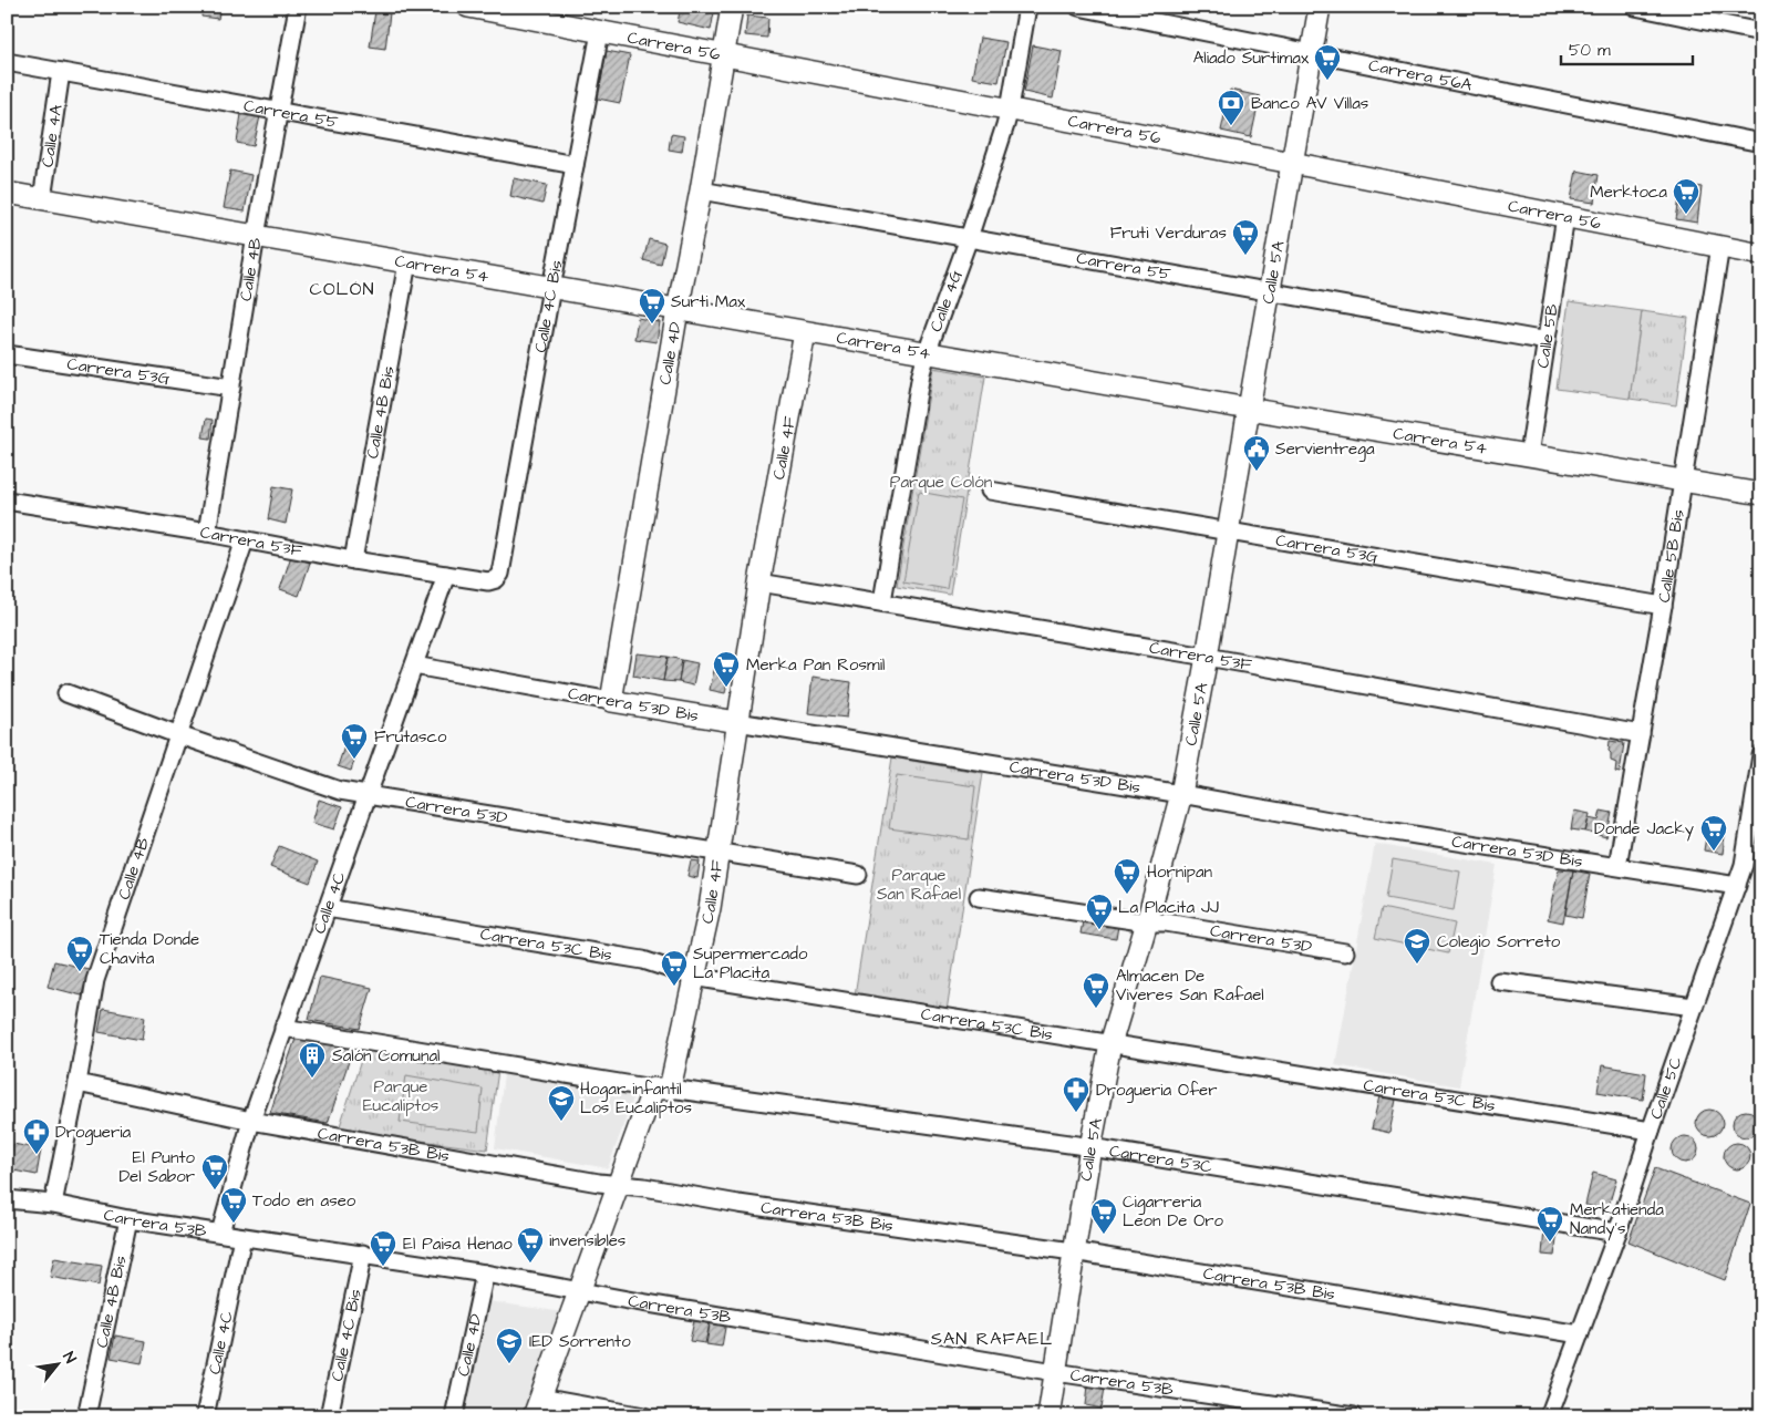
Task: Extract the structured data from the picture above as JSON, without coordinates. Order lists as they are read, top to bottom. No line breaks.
{"streets":{"street":["Carrera 56","Carrera 56A","Carrera 55","Calle 4A","Carrera 54","Calle 4B","Calle 5A","Calle 4G","Calle 4C Bis","Calle 5B","Calle 4D","Carrera 53G","Calle 4B Bis","Calle 4F","Carrera 53F","Calle 5B Bis","Carrera 53D Bis","Carrera 53D","Calle 4C","Carrera 53C Bis","Calle 5C","Carrera 53B Bis","Carrera 53C","Carrera 53B"]},"crossings":[["Carrera 56","Calle 5A"],["Carrera 56","Calle 4G"],["Carrera 56","Calle 4C Bis"],["Carrera 56","Calle 5B"],["Carrera 56","Calle 4D"],["Carrera 56","Calle 5B Bis"],["Carrera 56A","Calle 5A"],["Carrera 55","Calle 4A"],["Carrera 55","Calle 4B"],["Carrera 55","Calle 5A"],["Carrera 55","Calle 4G"],["Carrera 55","Calle 4C Bis"],["Carrera 55","Calle 5B"],["Carrera 55","Calle 4D"],["Calle 4A","Carrera 54"],["Carrera 54","Calle 4B"],["Carrera 54","Calle 5A"],["Carrera 54","Calle 4G"],["Carrera 54","Calle 4C Bis"],["Carrera 54","Calle 5B"],["Carrera 54","Calle 4D"],["Carrera 54","Calle 4B Bis"],["Carrera 54","Calle 4F"],["Carrera 54","Calle 5B Bis"],["Calle 4B","Carrera 53G"],["Calle 4B","Carrera 53F"],["Calle 4B","Carrera 53D"],["Calle 4B","Carrera 53B Bis"],["Calle 4B","Carrera 53B"],["Calle 5A","Carrera 53G"],["Calle 5A","Carrera 53F"],["Calle 5A","Carrera 53D Bis"],["Calle 5A","Carrera 53D"],["Calle 5A","Carrera 53C Bis"],["Calle 5A","Carrera 53B Bis"],["Calle 5A","Carrera 53C"],["Calle 5A","Carrera 53B"],["Calle 4G","Carrera 53F"],["Calle 4C Bis","Carrera 53F"],["Calle 4C Bis","Carrera 53B"],["Calle 4D","Carrera 53D Bis"],["Calle 4D","Carrera 53B"],["Carrera 53G","Calle 5B Bis"],["Calle 4B Bis","Carrera 53F"],["Calle 4B Bis","Carrera 53B"],["Calle 4F","Carrera 53F"],["Calle 4F","Carrera 53D Bis"],["Calle 4F","Carrera 53D"],["Calle 4F","Carrera 53C Bis"],["Calle 4F","Carrera 53B Bis"],["Calle 4F","Carrera 53C"],["Calle 4F","Carrera 53B"],["Carrera 53F","Calle 5B Bis"],["Carrera 53F","Calle 4C"],["Calle 5B Bis","Carrera 53D Bis"],["Carrera 53D Bis","Calle 4C"],["Carrera 53D Bis","Calle 5C"],["Carrera 53D","Calle 4C"],["Calle 4C","Carrera 53C Bis"],["Calle 4C","Carrera 53B Bis"],["Calle 4C","Carrera 53C"],["Calle 4C","Carrera 53B"],["Carrera 53C Bis","Calle 5C"],["Calle 5C","Carrera 53B Bis"],["Calle 5C","Carrera 53C"]],"districts":["COLÓN","SAN RAFAEL"],"parks":["Parque Colón","Parque San Rafael","Parque Eucaliptos"],"places":{"supermarket":["Aliado Surtimax","Merktoca","Fruti Verduras","Surti Max","Merka Pan Rosmil","Frutasco","Donde Jacky","Hornipan","La Placita JJ","Tienda Donde Chavita","Supermercado La Placita","Almacen De Vìveres San Rafael","El Punto Del Sabor","Todo en aseo","Cigarreria Leon De Oro","Merkatienda Nandy's","invensibles","El Paisa Henao"],"bank":["Banco AV Villas"],"public building":["Servientrega"],"school or university":["Colegio Sorreto","Hogar infantil Los Eucaliptos","IED Sorrento"],"building":["Salón Comunal"],"pharmacy":["Drogueria Ofer","Drogueria"]},"scale_bar":"50 m","north":"top right"}
